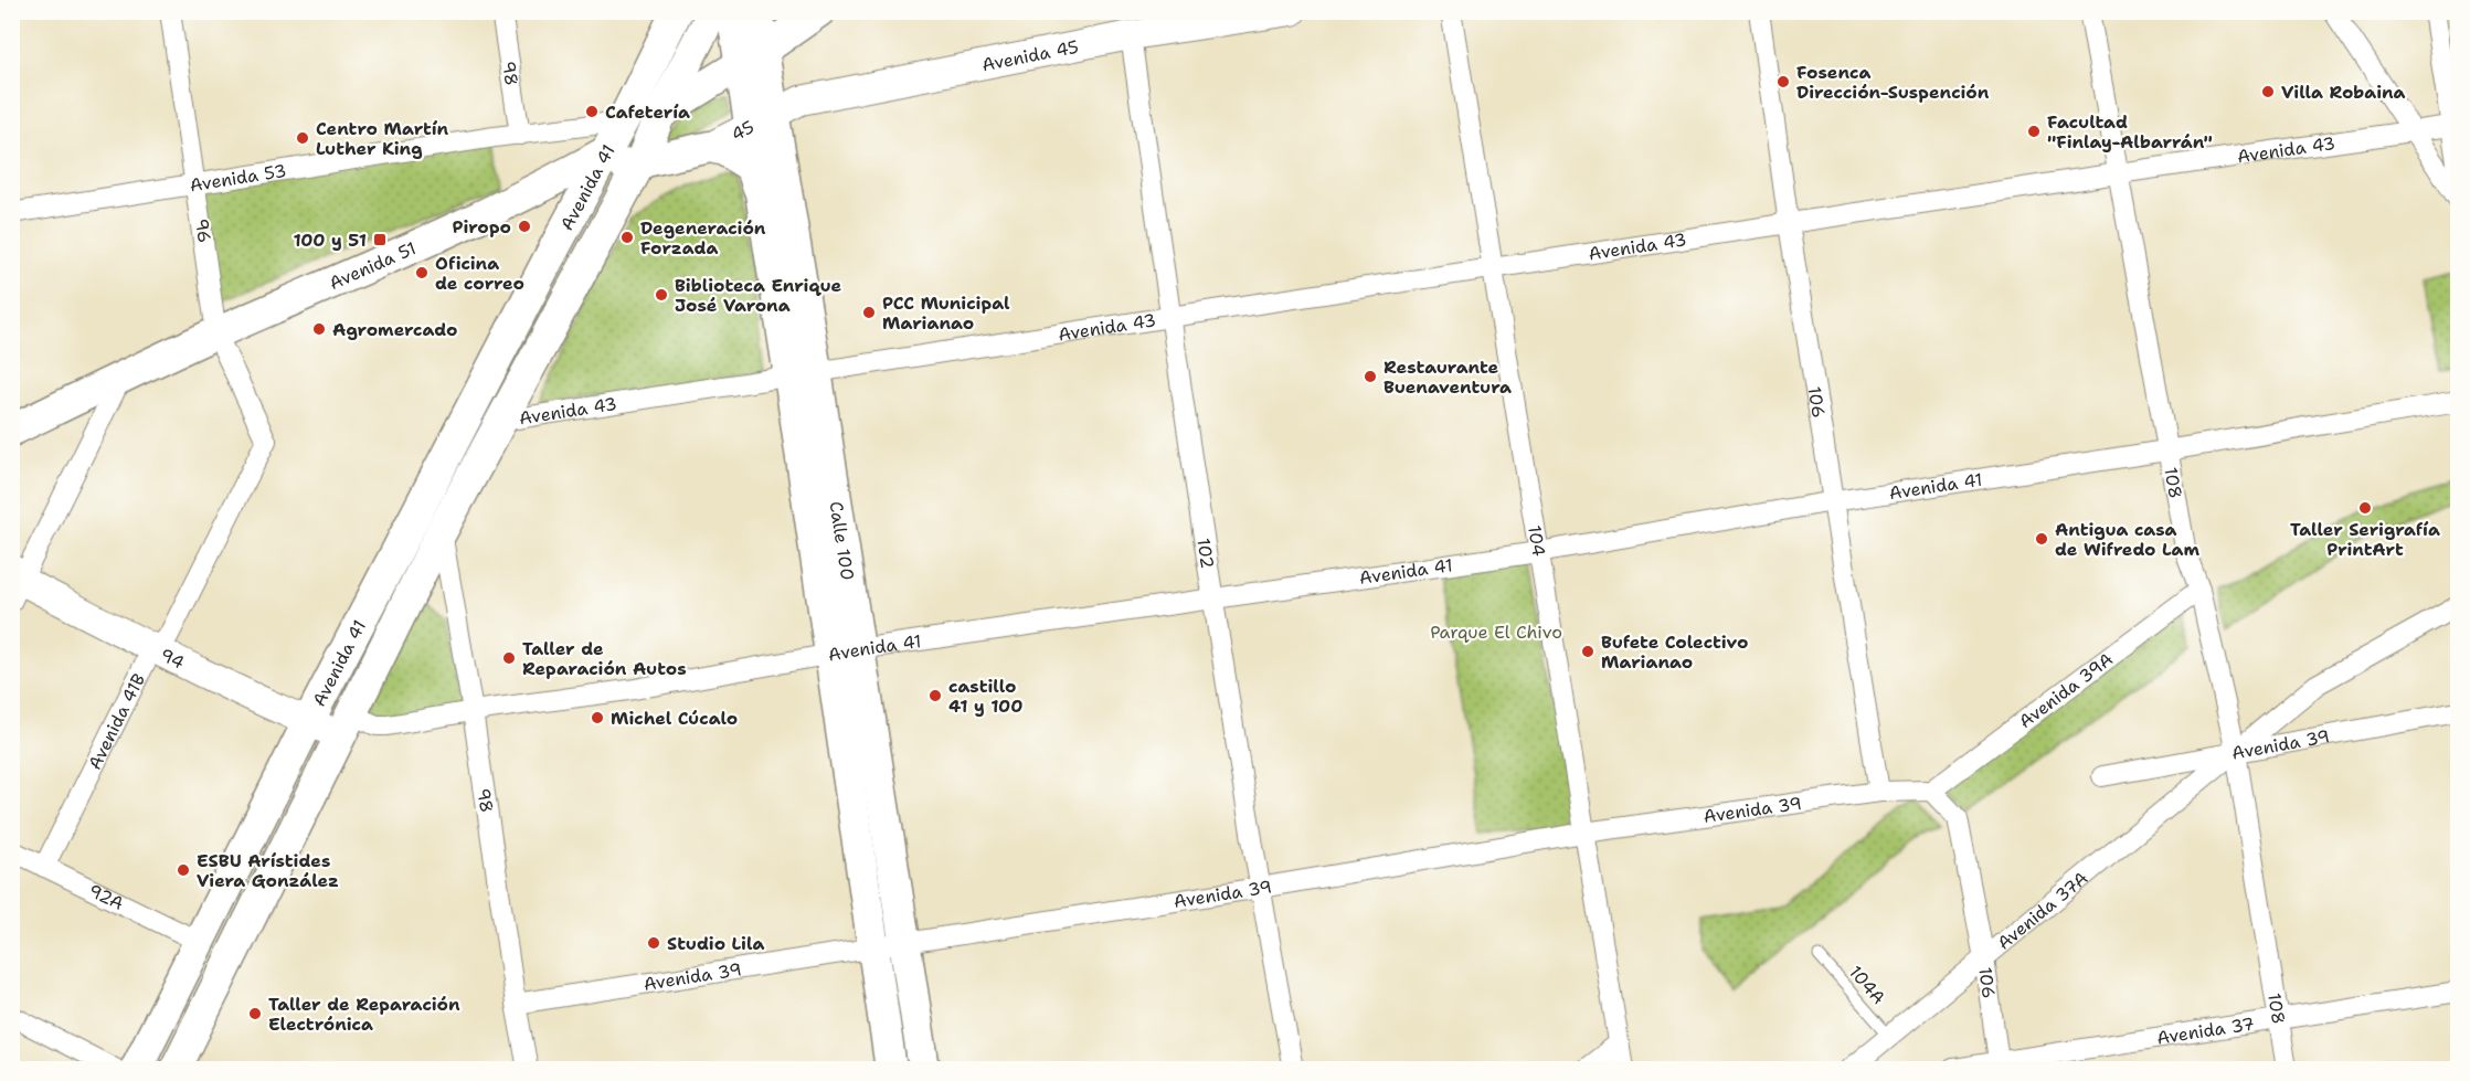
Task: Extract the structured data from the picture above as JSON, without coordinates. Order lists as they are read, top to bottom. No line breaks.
{"streets":{"main road":["Avenida 41","Avenida 51","Calle 100"],"street":["Avenida 45","98","45","Avenida 43","Avenida 53","96","106","108","104","102","94","Avenida 39A","Avenida 41B","Avenida 39","92A","Avenida 37A","Avenida 37"],"lane":["104A"]},"crossings":[["Avenida 45","45"],["Avenida 45","Calle 100"],["Avenida 45","102"],["98","Avenida 53"],["98","Avenida 41"],["98","Avenida 39"],["45","Calle 100"],["Avenida 43","Avenida 41"],["Avenida 43","106"],["Avenida 43","108"],["Avenida 43","Calle 100"],["Avenida 43","104"],["Avenida 43","102"],["Avenida 53","Avenida 41"],["Avenida 53","96"],["Avenida 53","Avenida 51"],["Avenida 41","Avenida 51"],["Avenida 41","106"],["Avenida 41","108"],["Avenida 41","Calle 100"],["Avenida 41","104"],["Avenida 41","102"],["Avenida 41","94"],["Avenida 41","92A"],["96","Avenida 51"],["96","Avenida 41B"],["Avenida 51","Calle 100"],["106","Avenida 39A"],["106","Avenida 39"],["106","Avenida 37A"],["106","Avenida 37"],["108","Avenida 39A"],["108","Avenida 39"],["108","Avenida 37A"],["108","Avenida 37"],["Calle 100","Avenida 39"],["104","Avenida 39"],["102","Avenida 39"],["94","Avenida 41B"],["Avenida 39A","Avenida 39"],["Avenida 41B","92A"],["Avenida 39","Avenida 37A"],["Avenida 37A","104A"]],"parks":["Parque El Chivo"],"places":{"other":["Fosenca Dirección-Suspención","Villa Robaina","Cafetería","Facultad \"Finlay-Albarrán\"","Centro Martín Luther King","Piropo","Degeneración Forzada","Oficina de correo","Biblioteca Enrique José Varona","PCC Municipal Marianao","Agromercado","Restaurante Buenaventura","Taller Serigrafía PrintArt","Antigua casa de Wifredo Lam","Bufete Colectivo Marianao","Taller de Reparación Autos","castillo 41 y 100","Michel Cúcalo","ESBU Arístides Viera González","Studio Lila","Taller de Reparación Electrónica"],"transit":["100 y 51"]}}
